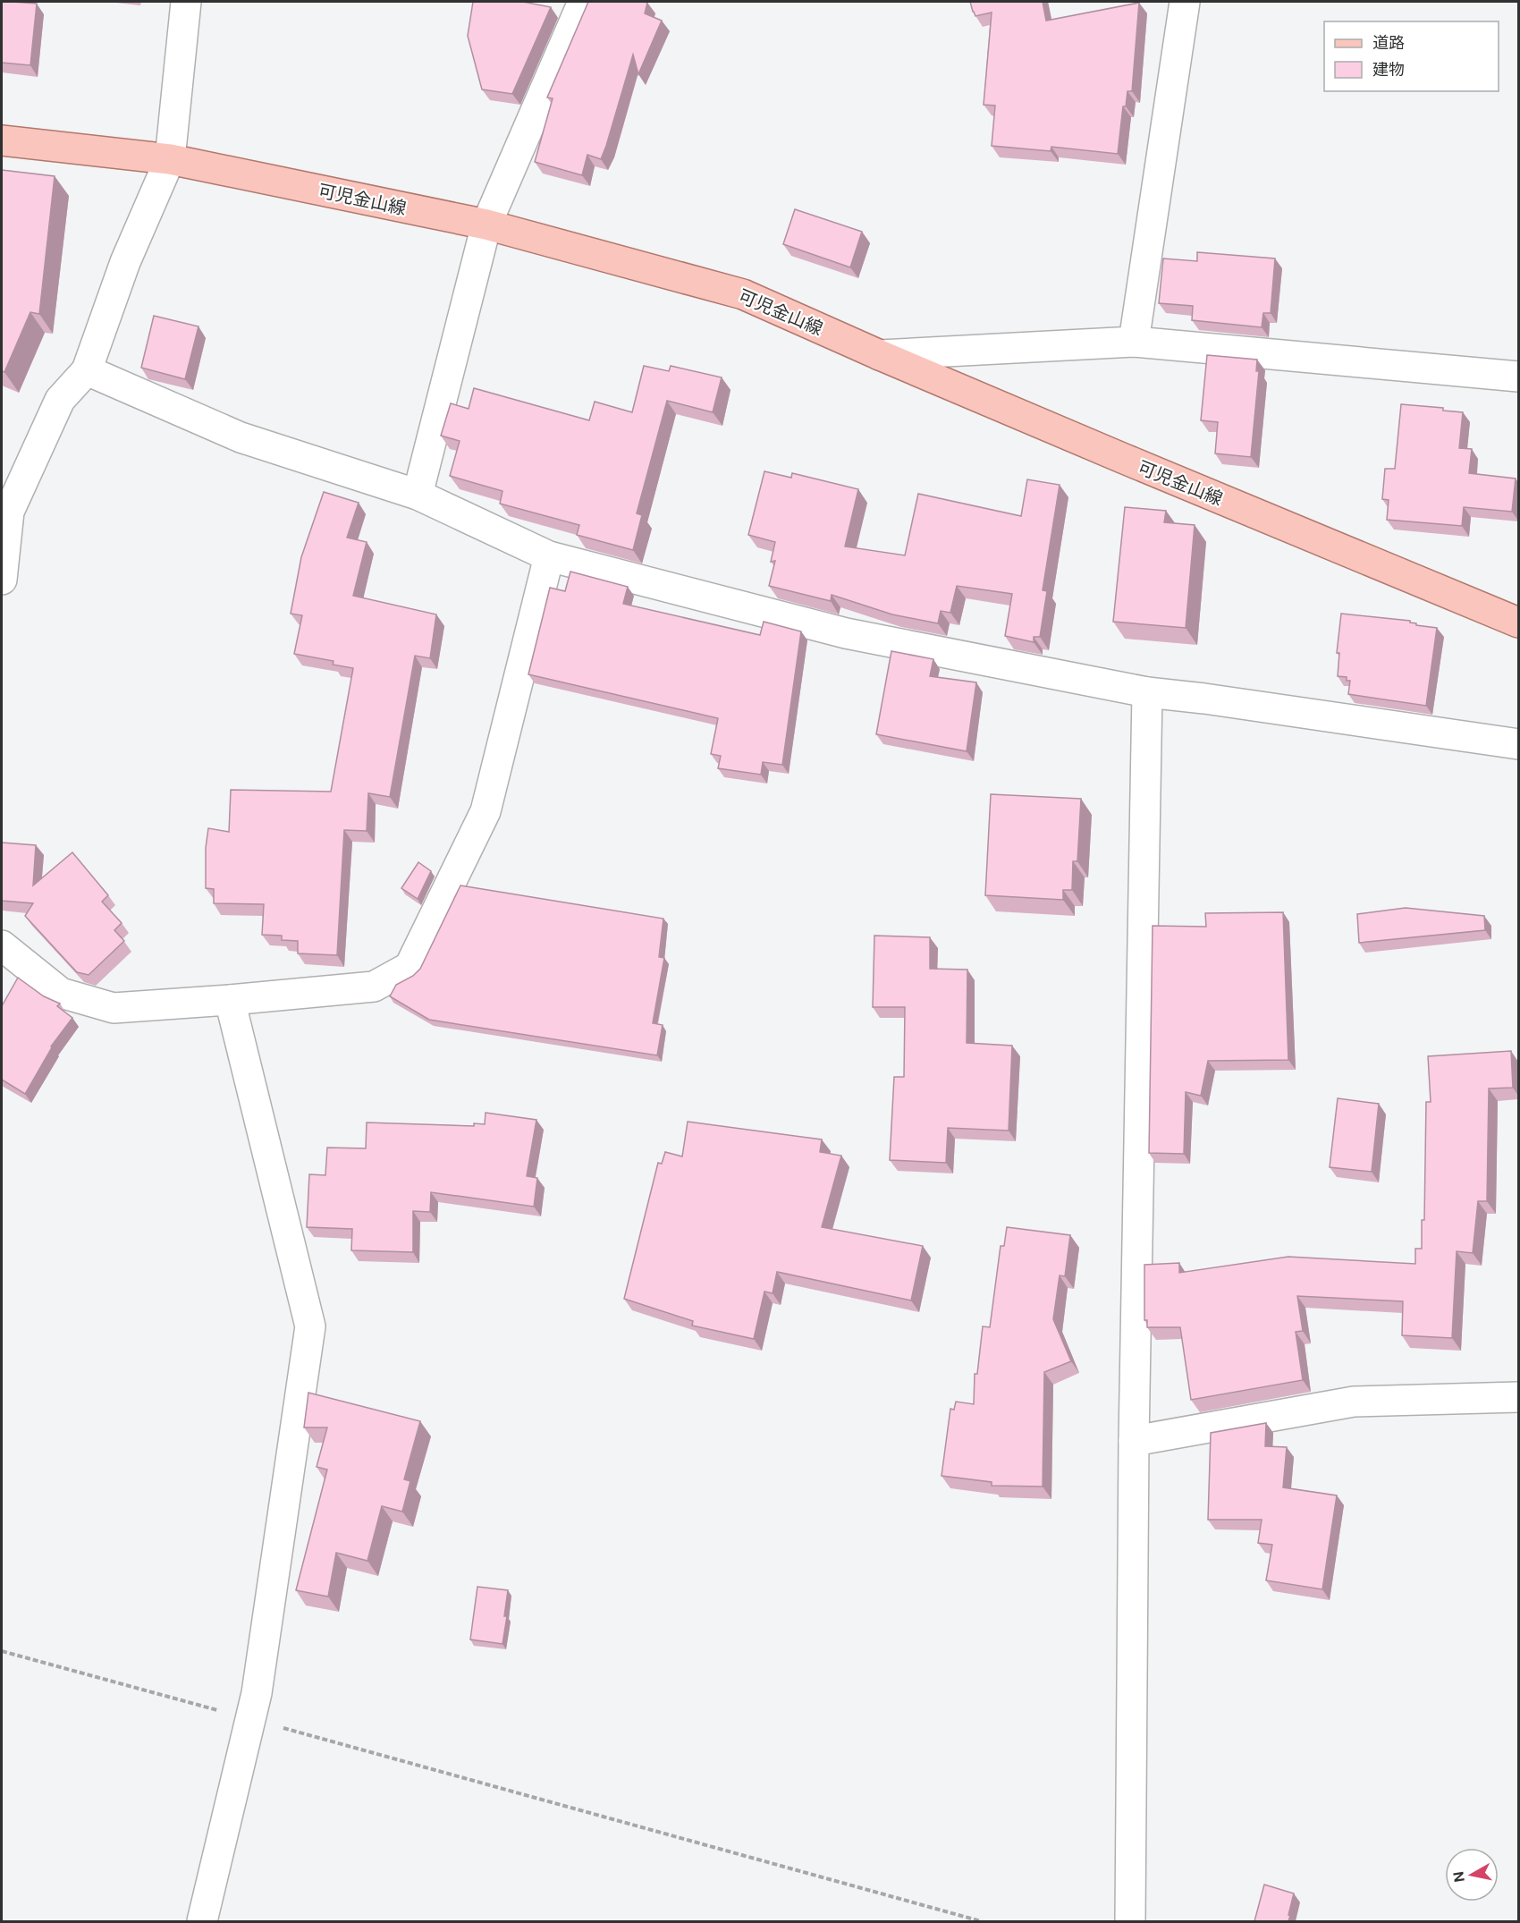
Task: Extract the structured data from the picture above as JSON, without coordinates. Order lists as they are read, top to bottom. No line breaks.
{"streets":{"main road":["可児金山線"]},"legend":["道路","建物"],"north":"left"}
